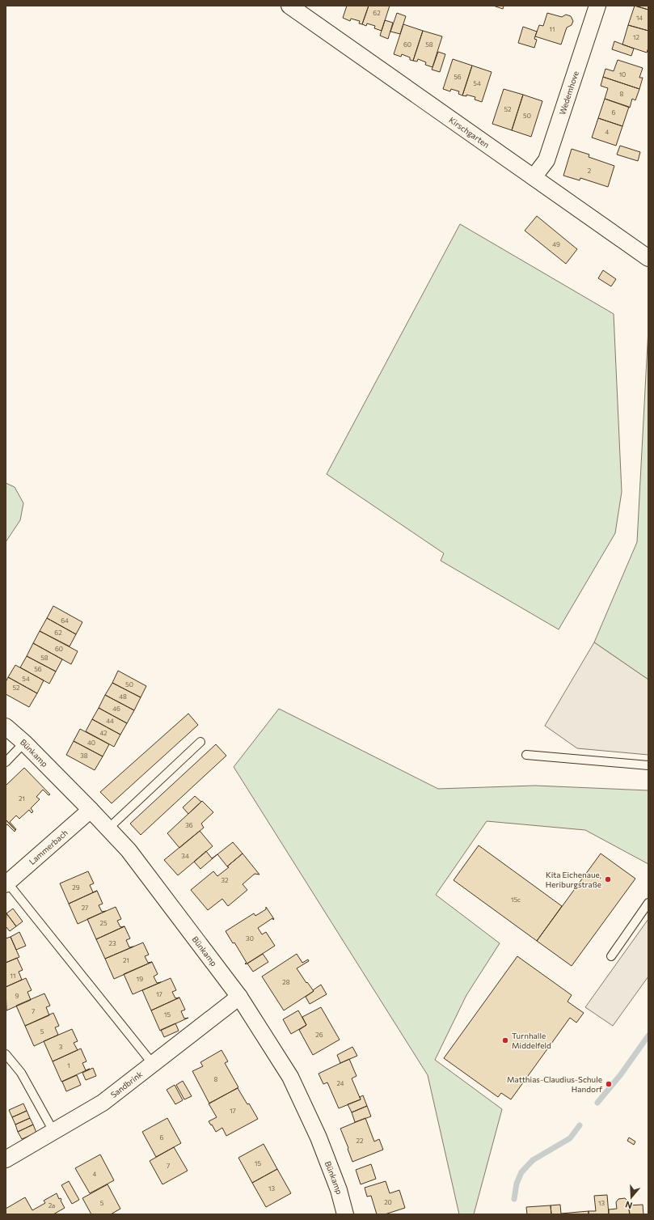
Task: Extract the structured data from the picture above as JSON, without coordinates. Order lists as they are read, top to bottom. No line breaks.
{"streets":{"street":["Wedemhove","Kirschgarten","Bünkamp","Lammerbach","Sandbrink"]},"crossings":[["Wedemhove","Kirschgarten"],["Bünkamp","Lammerbach"],["Bünkamp","Sandbrink"]],"places":["Kita Eichenaue, Heriburgstraße","Turnhalle Middelfeld","Matthias-Claudius-Schule Handorf"],"house_numbers":["62","14","11","12","60","58","10","56","54","8","52","6","50","4","2","49","64","62","60","58","56","54","50","52","48","46","44","42","40","38","21","36","34","32","29","15c","27","25","30","23","21","11","19","28","17","9","7","15","5","26","3","1","8","24","17","6","22","15","7","4","13","20","5","13","2a"],"north":"bottom"}
